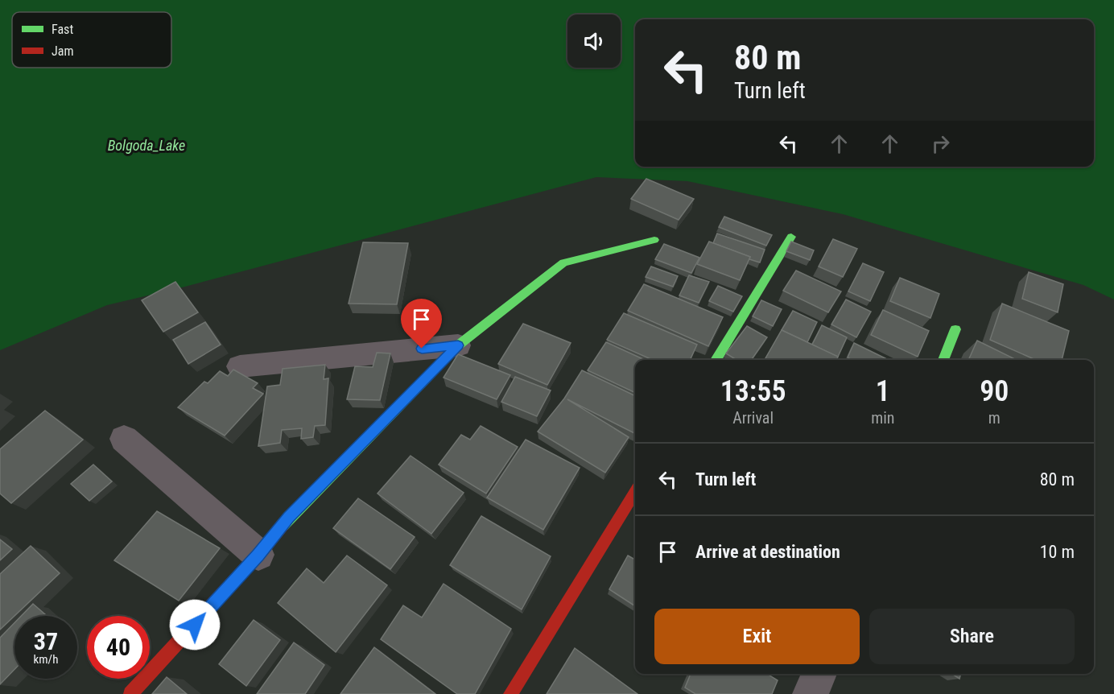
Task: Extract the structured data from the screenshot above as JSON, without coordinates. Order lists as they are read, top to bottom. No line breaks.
{"water":["Bolgoda_Lake"],"legend":["Fast","Jam"],"page":{"turn":["80 m","Turn left"],"eta":["13:55","Arrival","1","min","90","m"],"list":[{"name":"Turn left","value":"80 m"},{"name":"Arrive at destination","value":"10 m"}],"buttons":["Exit","Share"],"speed":"37 km/h","limit":"40"}}
